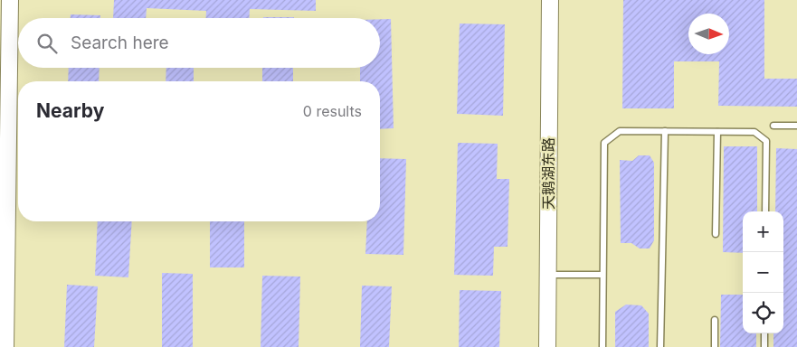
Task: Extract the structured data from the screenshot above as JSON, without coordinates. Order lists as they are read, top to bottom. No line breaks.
{"streets":{"street":["天鹅湖东路"]},"north":"right","page":{"search":"Search here","heading":["Nearby","0 results"],"map_buttons":["+","−"]}}
